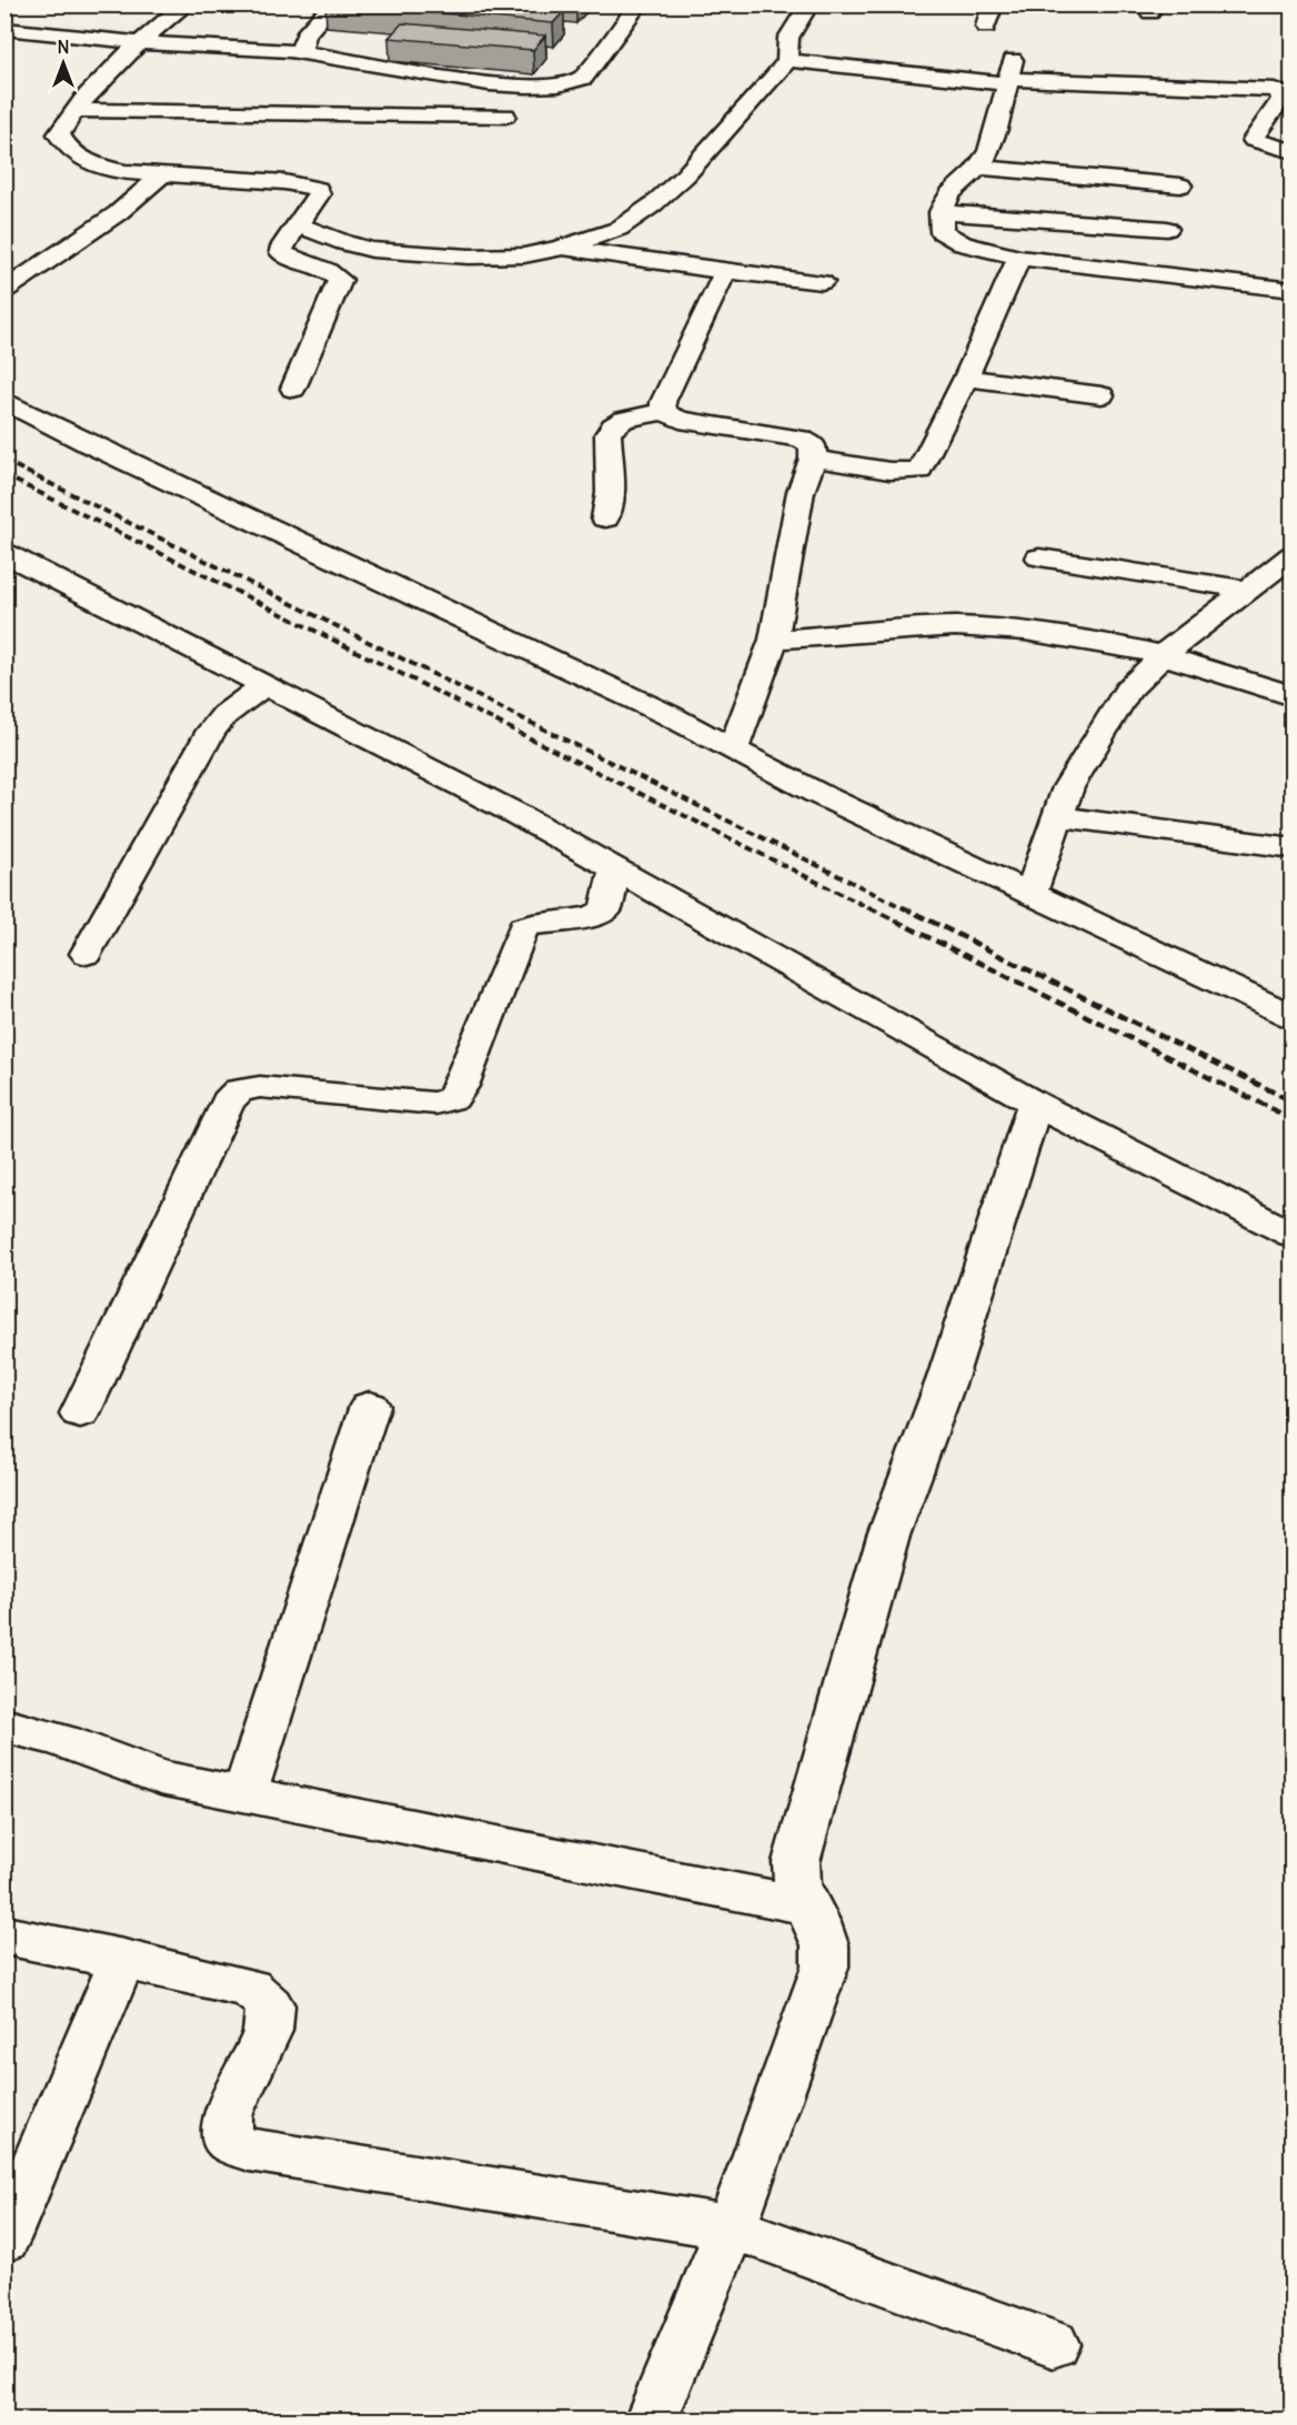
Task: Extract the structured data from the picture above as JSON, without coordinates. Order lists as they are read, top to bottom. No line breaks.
{"north":"top"}
